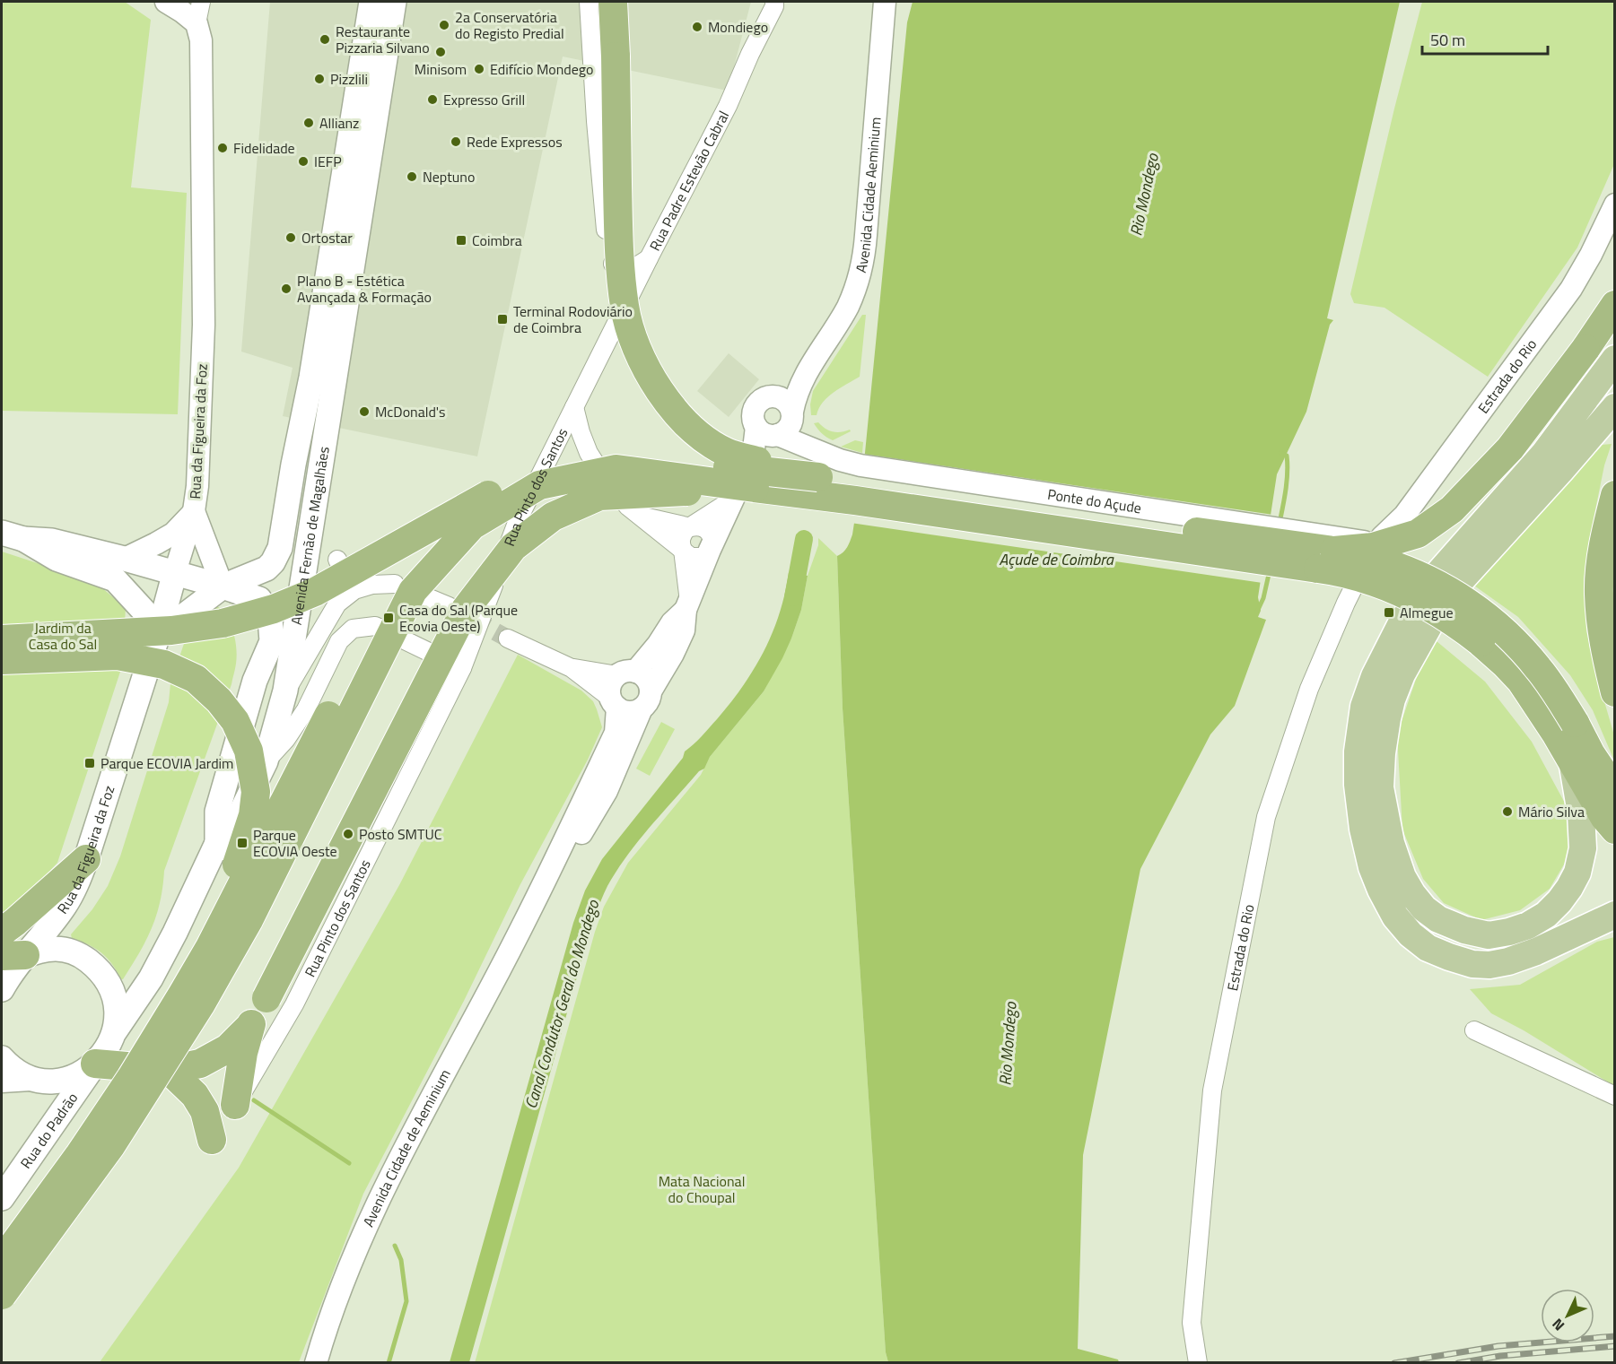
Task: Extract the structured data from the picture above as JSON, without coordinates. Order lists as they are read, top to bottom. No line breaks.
{"streets":{"main road":["Rua da Figueira da Foz","Avenida Fernão de Magalhães","Rua do Padrão"],"street":["Rua Padre Estevão Cabral","Avenida Cidade Aeminium","Estrada do Rio","Rua Pinto dos Santos","Ponte do Açude","Avenida Cidade de Aeminium"]},"crossings":[["Rua Padre Estevão Cabral","Rua Pinto dos Santos"],["Estrada do Rio","Ponte do Açude"],["Rua da Figueira da Foz","Avenida Fernão de Magalhães"],["Avenida Fernão de Magalhães","Rua do Padrão"]],"water":["Rio Mondego","Açude de Coimbra","Canal Condutor Geral do Mondego"],"parks":["Jardim da Casa do Sal","Mata Nacional do Choupal"],"places":{"other":["2a Conservatória do Registo Predial","Mondiego","Restaurante Pizzaria Silvano","Minisom","Edifício Mondego","Pizzlili","Expresso Grill","Allianz","Rede Expressos","Fidelidade","IEFP","Neptuno","Ortostar","Plano B - Estética Avançada & Formação","McDonald's","Mário Silva","Posto SMTUC"],"transit":["Coimbra","Terminal Rodoviário de Coimbra","Almegue","Casa do Sal (Parque Ecovia Oeste)","Parque ECOVIA Jardim","Parque ECOVIA Oeste"]},"scale_bar":"50 m","north":"bottom left"}
